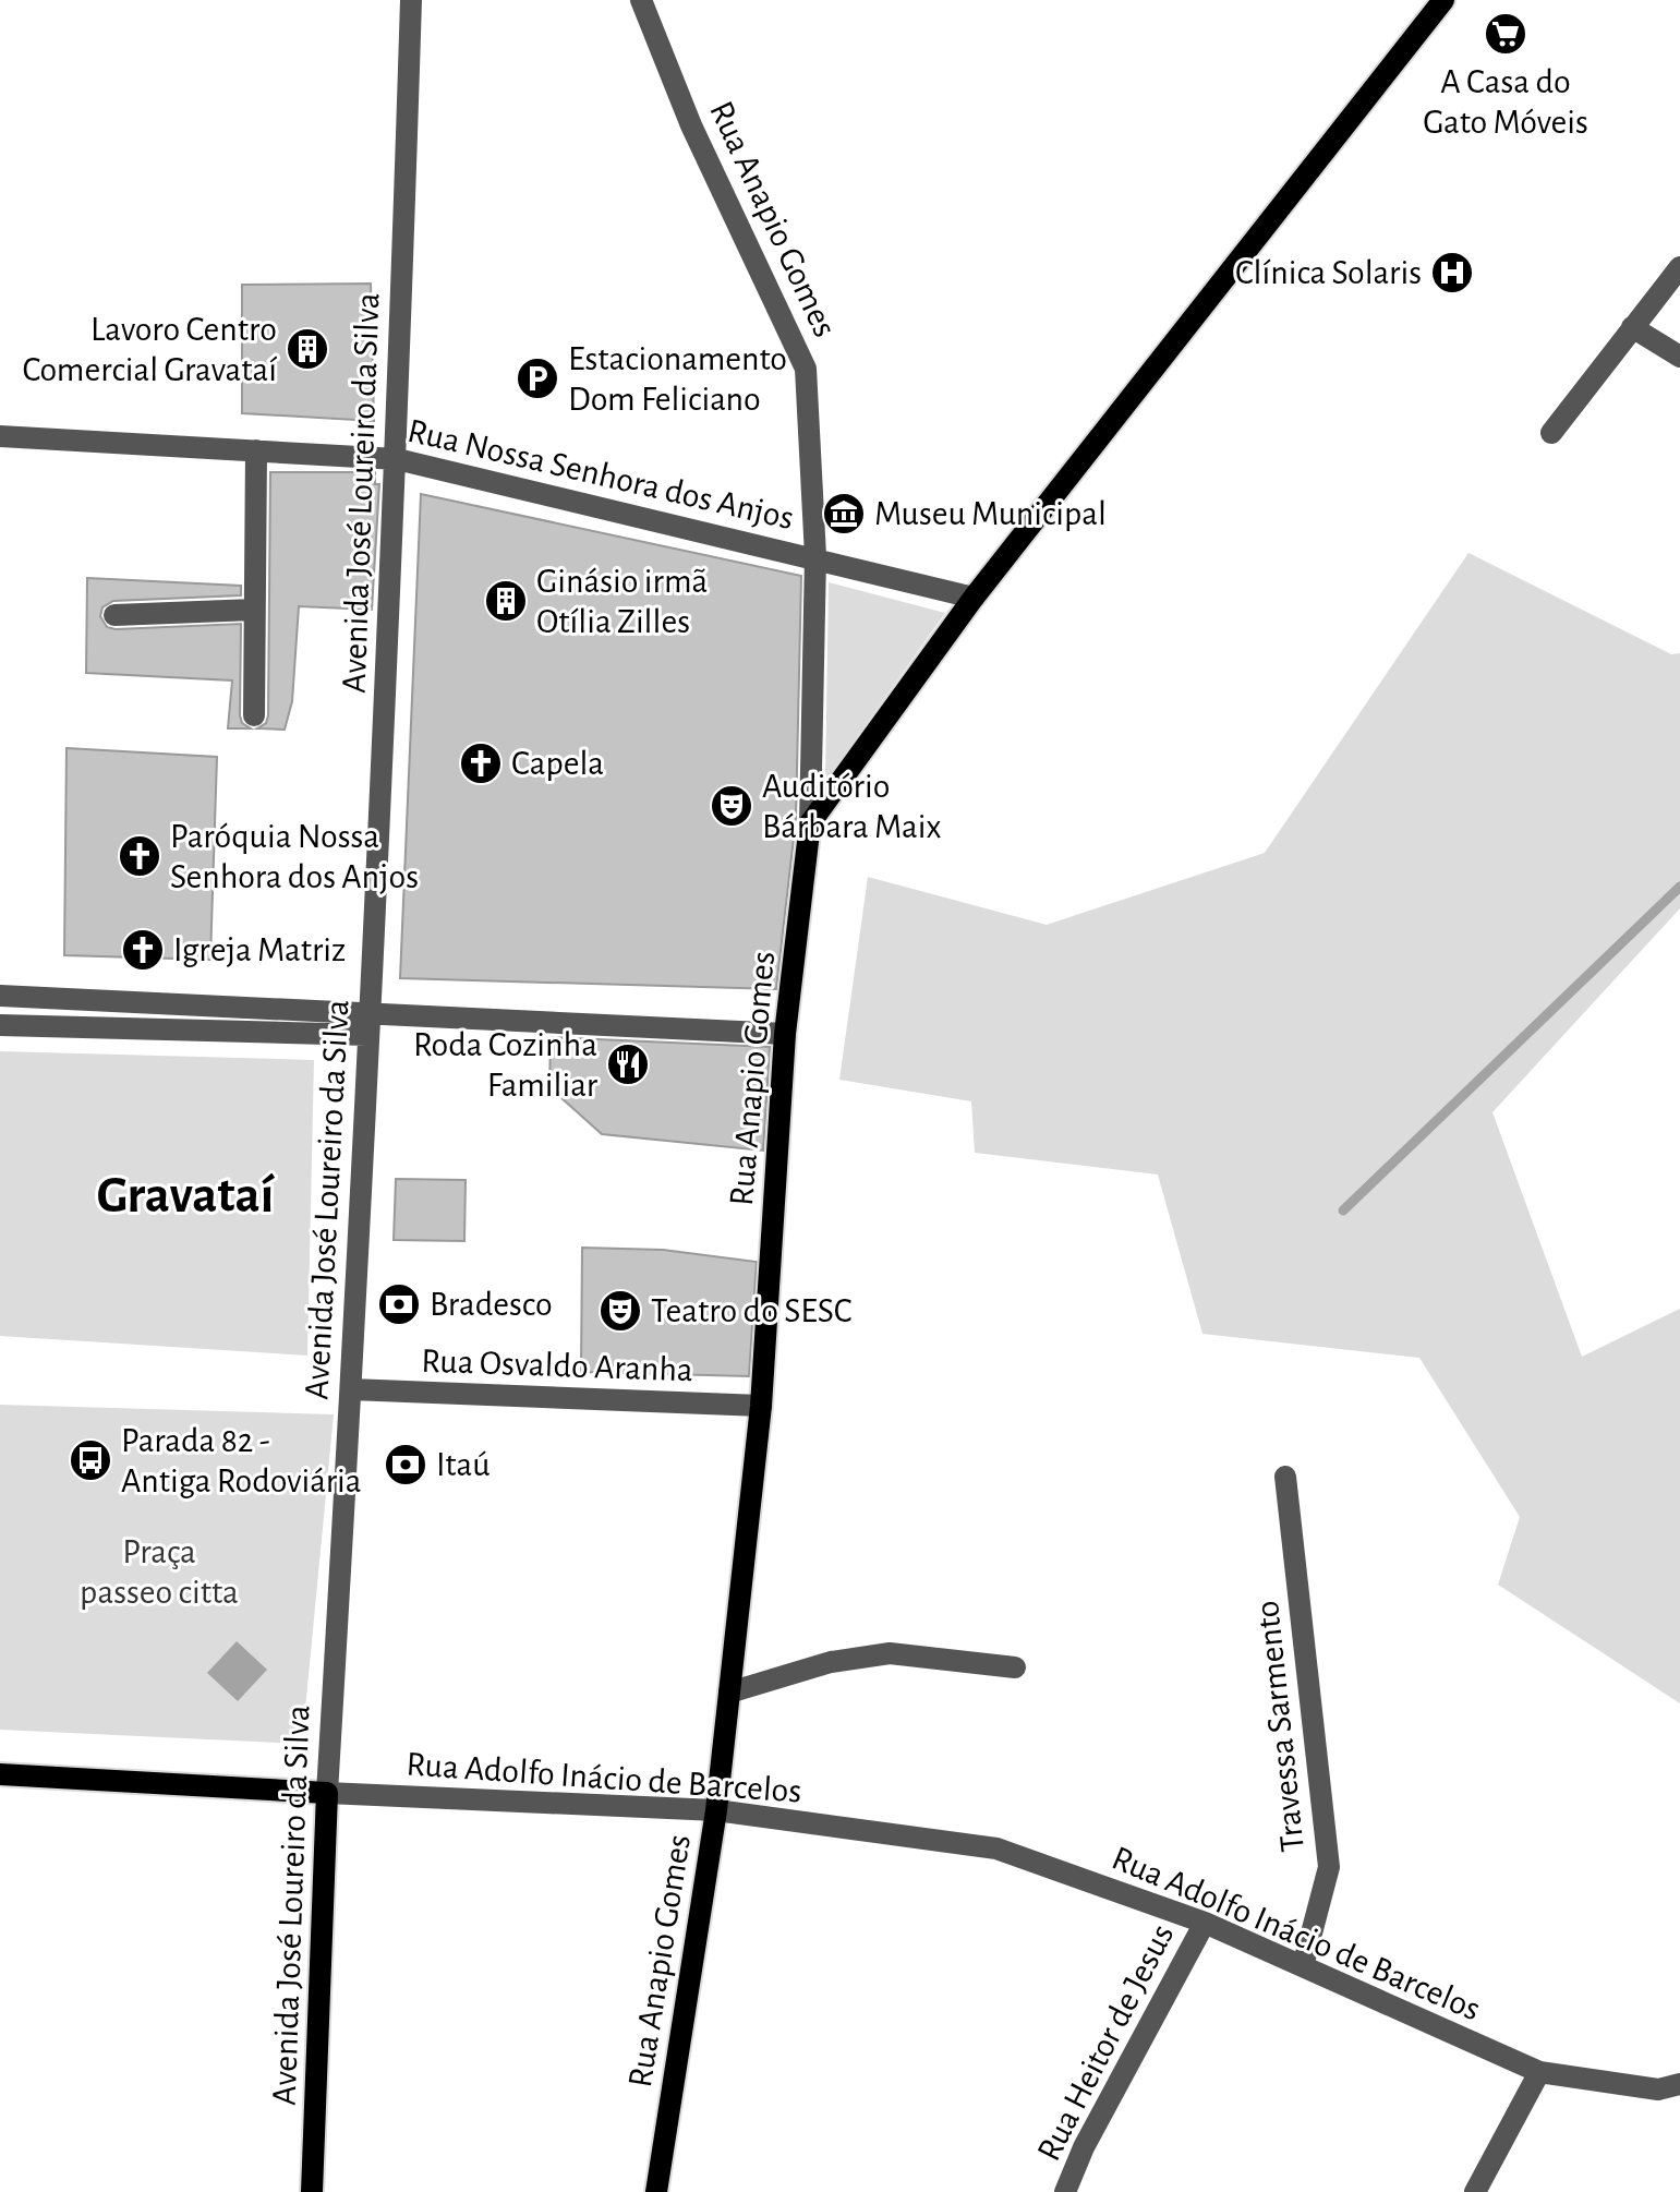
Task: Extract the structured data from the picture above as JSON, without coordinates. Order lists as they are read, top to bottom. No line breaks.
{"streets":{"main road":["Rua Anapio Gomes","Avenida José Loureiro da Silva","Rua Adolfo Inácio de Barcelos"],"street":["Rua Nossa Senhora dos Anjos","Rua Osvaldo Aranha","Travessa Sarmento","Rua Heitor de Jesus"]},"crossings":[["Rua Anapio Gomes","Rua Nossa Senhora dos Anjos"],["Rua Anapio Gomes","Rua Osvaldo Aranha"],["Rua Anapio Gomes","Rua Adolfo Inácio de Barcelos"],["Rua Nossa Senhora dos Anjos","Avenida José Loureiro da Silva"],["Avenida José Loureiro da Silva","Rua Osvaldo Aranha"],["Avenida José Loureiro da Silva","Rua Adolfo Inácio de Barcelos"],["Travessa Sarmento","Rua Adolfo Inácio de Barcelos"],["Rua Adolfo Inácio de Barcelos","Rua Heitor de Jesus"]],"districts":["Gravataí"],"parks":["Praça passeo citta"],"places":{"supermarket":["A Casa do Gato Móveis"],"hospital":["Clínica Solaris"],"building":["Lavoro Centro Comercial Gravataí","Ginásio irmã Otília Zilles"],"parking":["Estacionamento Dom Feliciano"],"museum":["Museu Municipal"],"church":["Capela","Paróquia Nossa Senhora dos Anjos","Igreja Matriz"],"theatre":["Auditório Bárbara Maix","Teatro do SESC"],"restaurant":["Roda Cozinha Familiar"],"bank":["Bradesco","Itaú"],"bus stop":["Parada 82 - Antiga Rodoviária"]}}
